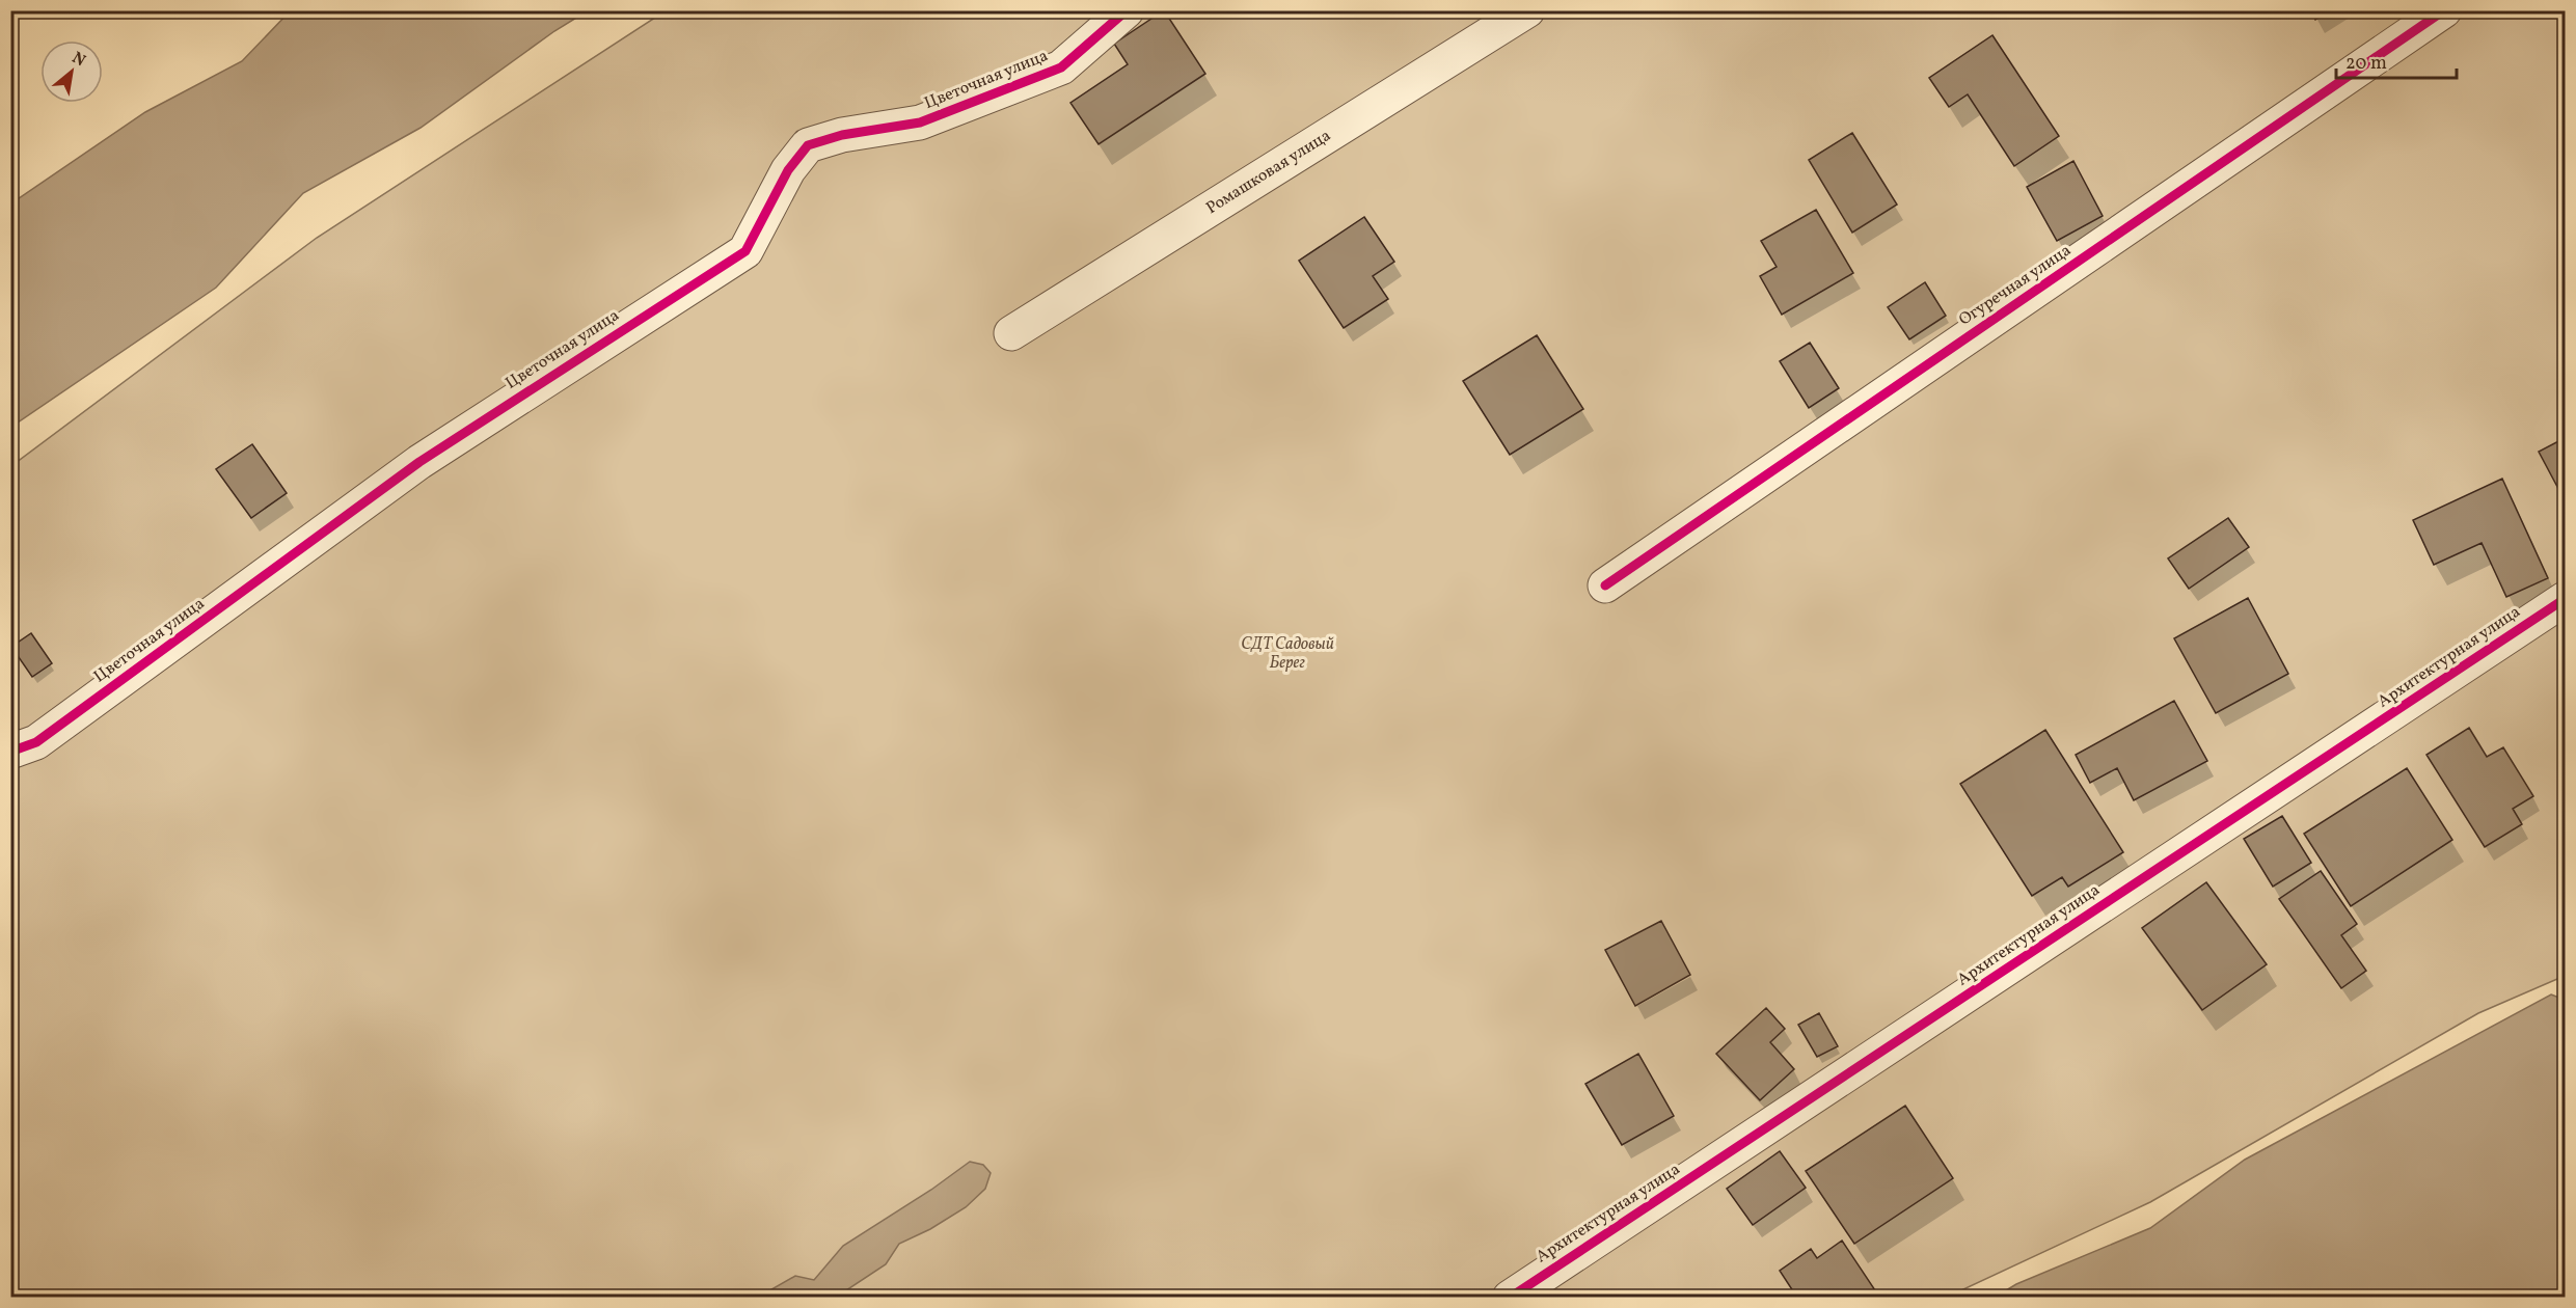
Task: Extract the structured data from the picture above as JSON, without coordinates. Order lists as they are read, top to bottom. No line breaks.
{"streets":{"street":["Цветочная улица","Ромашковая улица","Огуречная улица","Архитектурная улица"]},"parks":["СДТ Садовый Берег"],"scale_bar":"20 m","north":"top right"}
